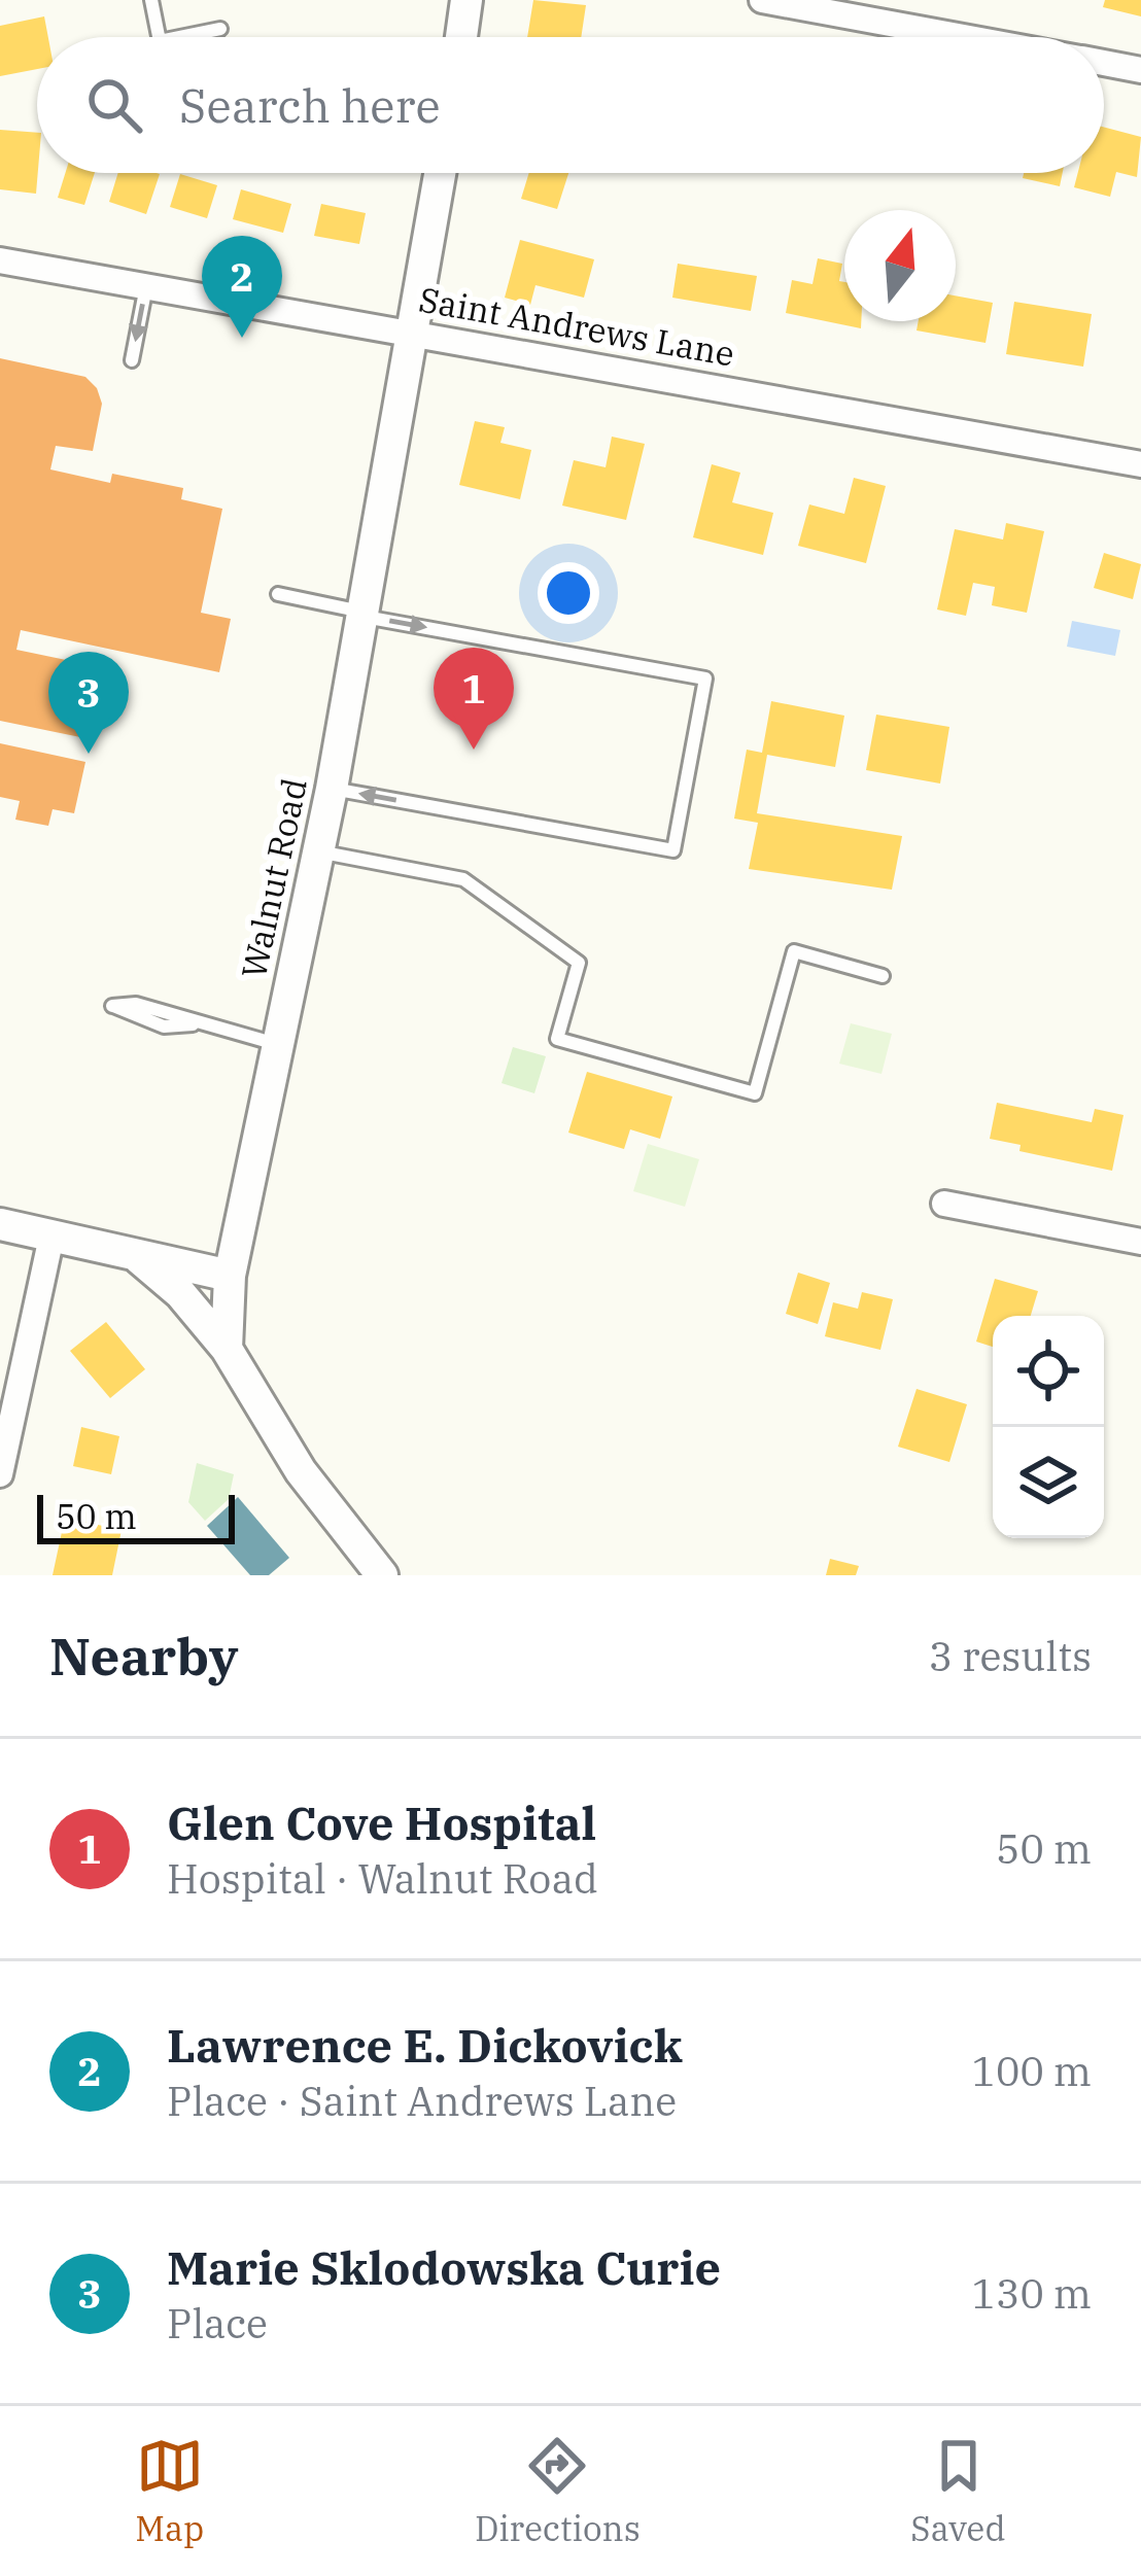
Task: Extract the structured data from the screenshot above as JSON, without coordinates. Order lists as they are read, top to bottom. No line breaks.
{"streets":{"street":["Saint Andrews Lane","Walnut Road"]},"crossings":[["Saint Andrews Lane","Walnut Road"]],"scale_bar":"50 m","north":"top","page":{"search":"Search here","pins":["2","1","3"],"scale":"50 m","heading":["Nearby","3 results"],"list":[{"mark":"1","name":"Glen Cove Hospital","note":"Hospital · Walnut Road","value":"50 m"},{"mark":"2","name":"Lawrence E. Dickovick","note":"Place · Saint Andrews Lane","value":"100 m"},{"mark":"3","name":"Marie Sklodowska Curie","note":"Place","value":"130 m"}],"nav":["Map","Directions","Saved"]}}
